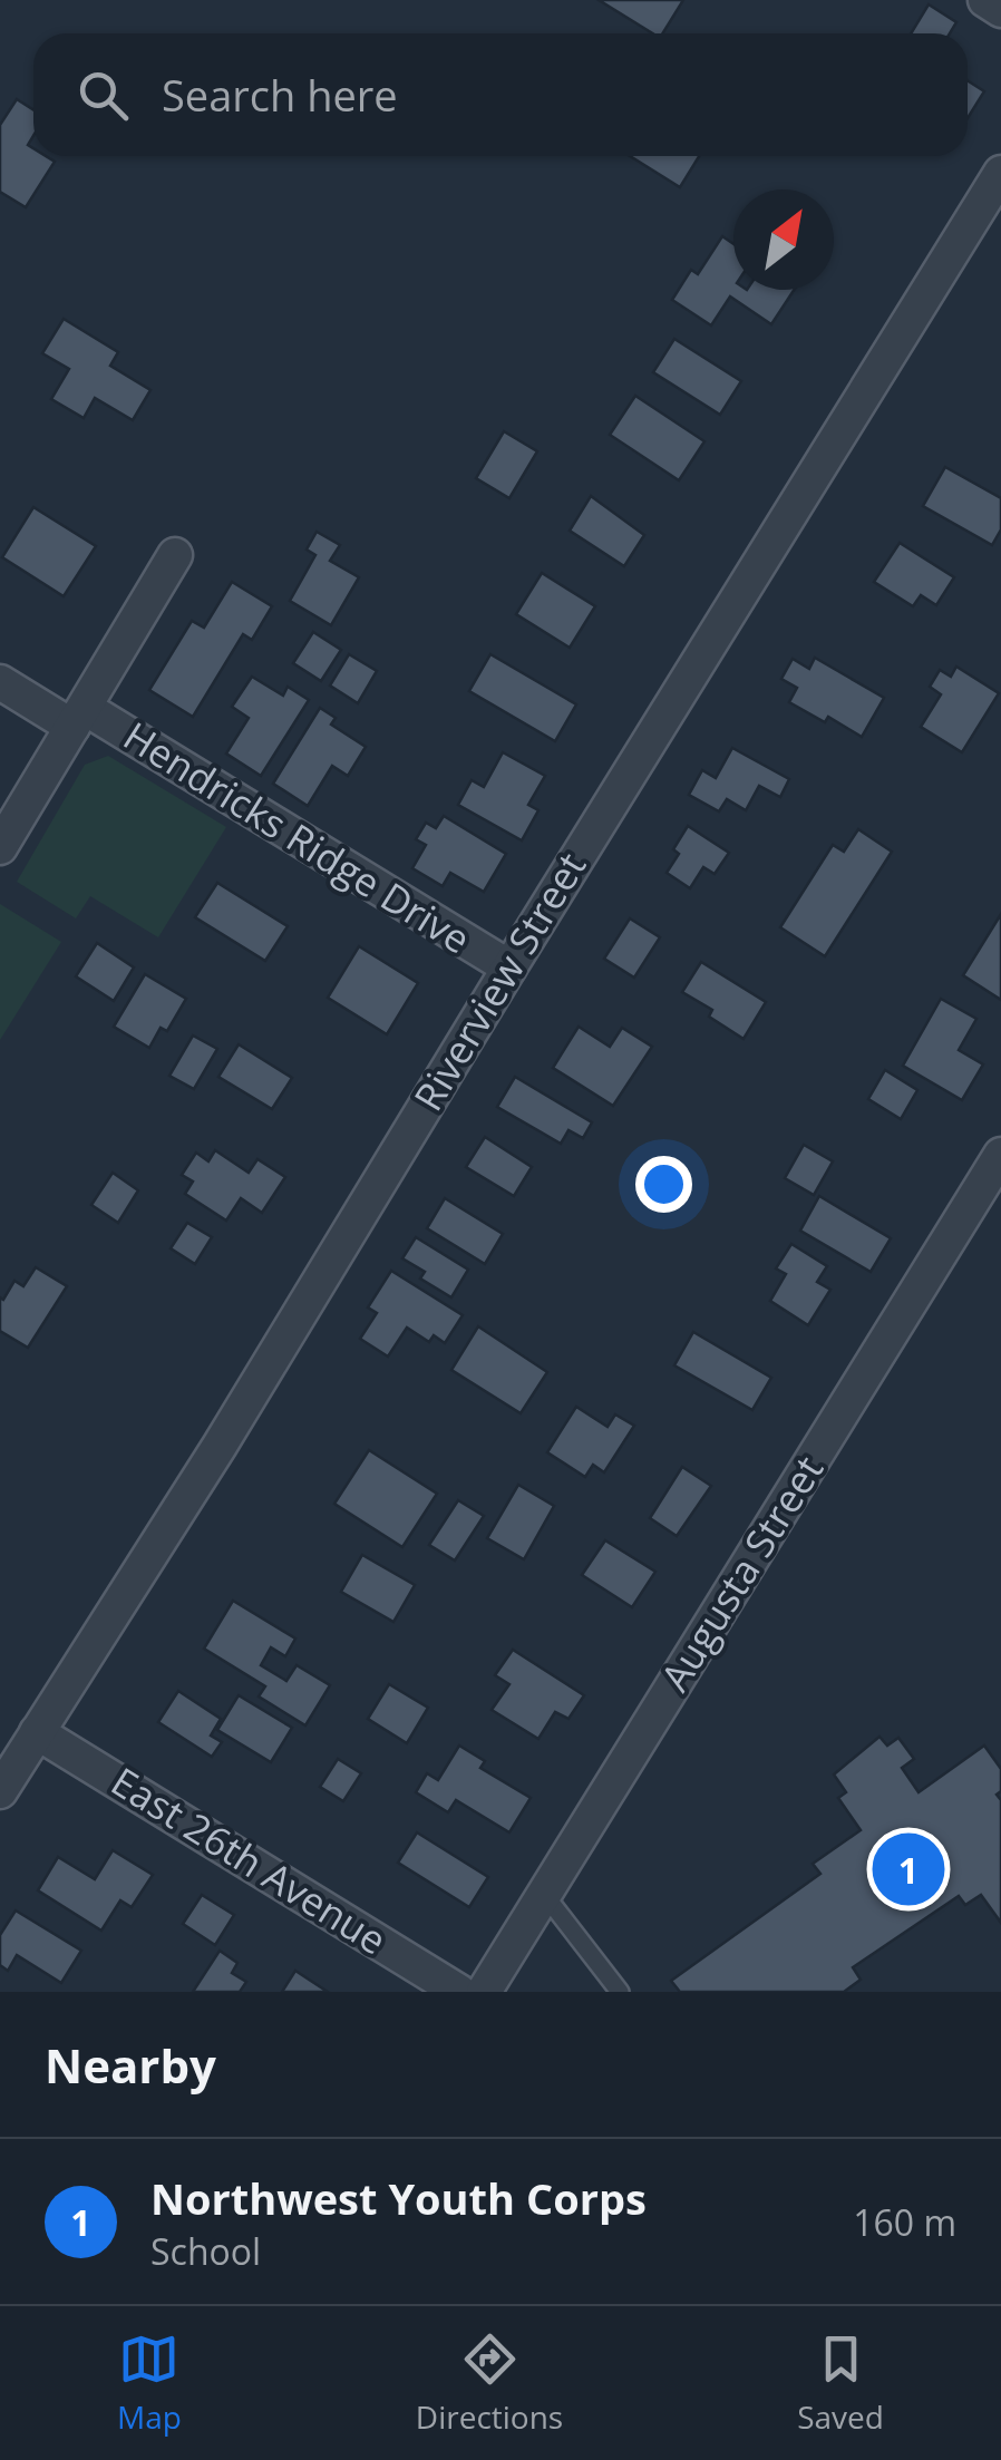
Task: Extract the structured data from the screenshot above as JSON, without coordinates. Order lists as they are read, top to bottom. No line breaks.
{"streets":{"street":["Hendricks Ridge Drive","Riverview Street","Augusta Street","East 26th Avenue"]},"crossings":[["Hendricks Ridge Drive","Riverview Street"],["Riverview Street","East 26th Avenue"]],"north":"top right","page":{"search":"Search here","pins":"1","heading":"Nearby","list":[{"mark":"1","name":"Northwest Youth Corps","note":"School","value":"160 m"}],"nav":["Map","Directions","Saved"]}}
